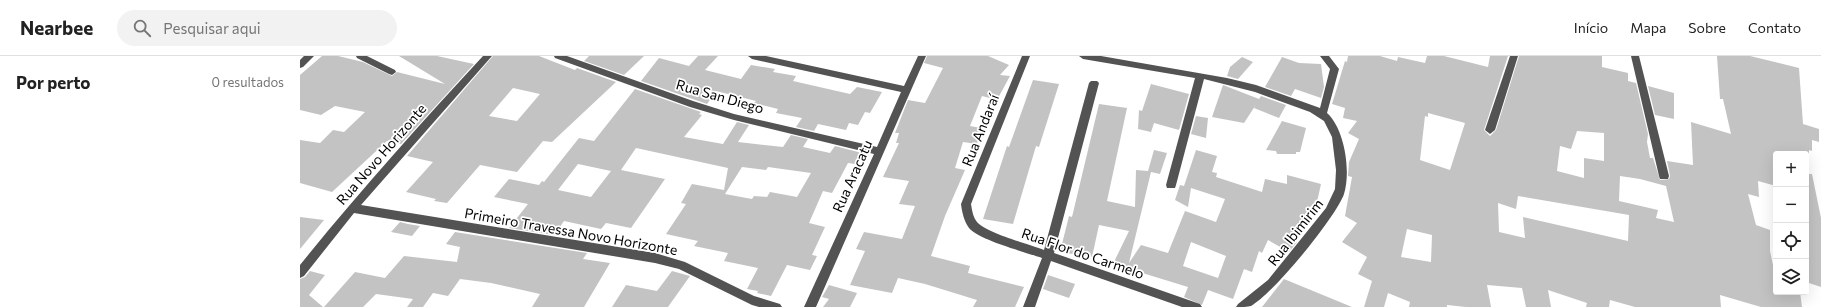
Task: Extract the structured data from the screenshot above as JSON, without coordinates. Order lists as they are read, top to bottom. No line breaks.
{"streets":{"street":["Rua San Diego","Rua Andaraí","Rua Novo Horizonte","Rua Aracatu","Primeiro Travessa Novo Horizonte","Rua Ibimirim","Rua Flor do Carmelo"]},"crossings":[["Rua San Diego","Rua Aracatu"],["Rua Andaraí","Rua Flor do Carmelo"],["Rua Novo Horizonte","Primeiro Travessa Novo Horizonte"]],"page":{"header":"Nearbee","search":"Pesquisar aqui","nav":["Início","Mapa","Sobre","Contato"],"heading":["Por perto","0 resultados"],"map_buttons":["+","−"]}}
